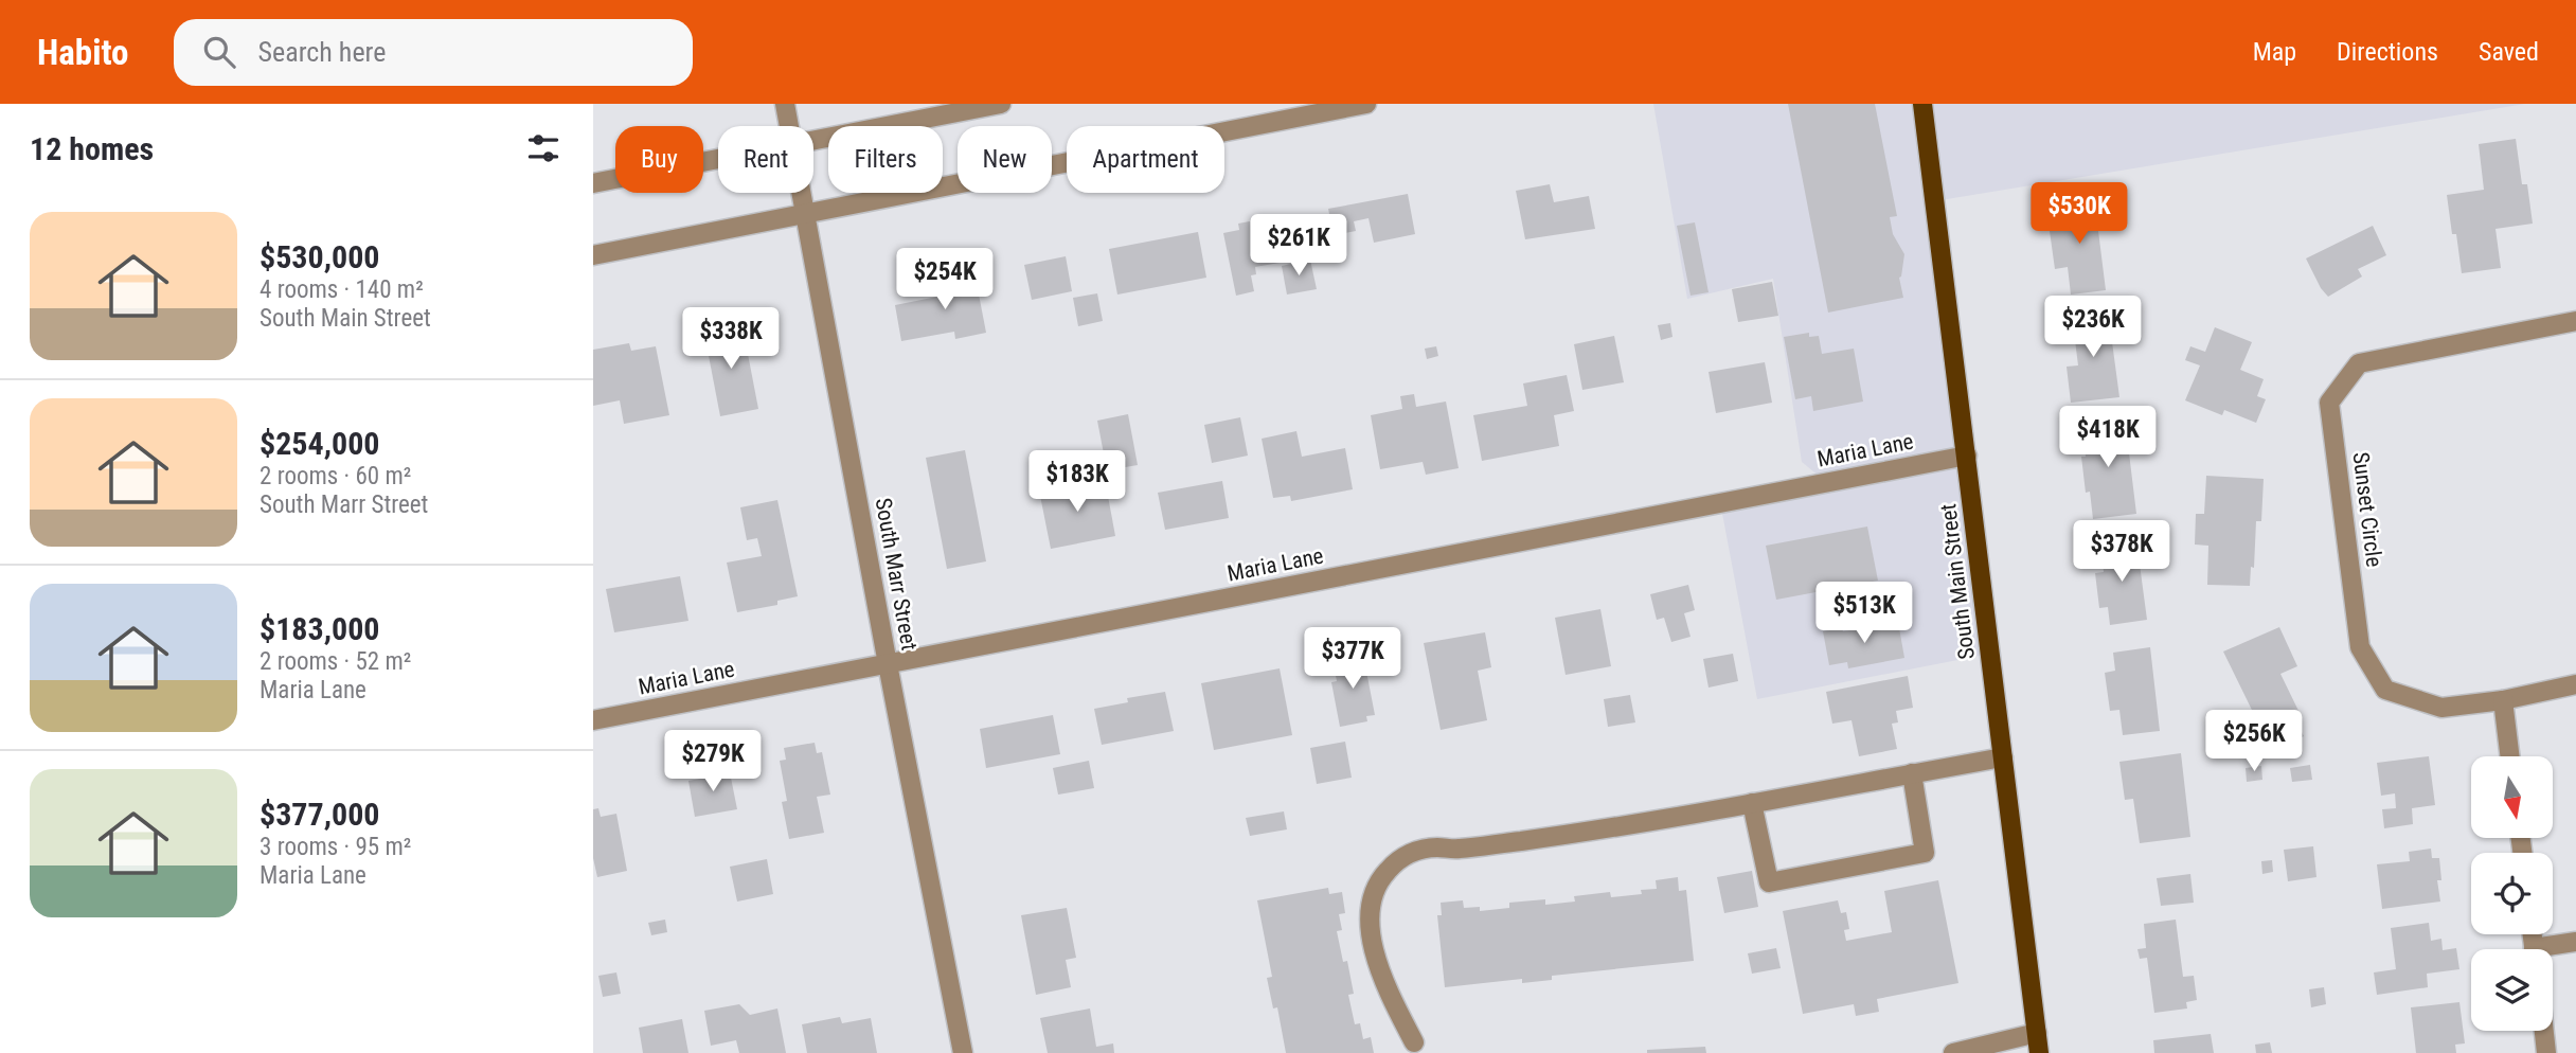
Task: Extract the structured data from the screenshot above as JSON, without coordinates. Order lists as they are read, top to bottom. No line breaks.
{"streets":{"main road":["South Main Street"],"street":["Maria Lane","Sunset Circle","South Marr Street"]},"crossings":[["Maria Lane","South Marr Street"],["Maria Lane","South Main Street"]],"north":"bottom","page":{"header":"Habito","search":"Search here","nav":["Map","Directions","Saved"],"heading":"12 homes","chip":["Buy","Rent","Filters","New","Apartment"],"price":["$530K","$261K","$254K","$236K","$338K","$418K","$183K","$378K","$513K","$377K","$256K","$279K"],"list":[{"name":"$530,000","note":"4 rooms · 140 m² · South Main Street"},{"name":"$254,000","note":"2 rooms · 60 m² · South Marr Street"},{"name":"$183,000","note":"2 rooms · 52 m² · Maria Lane"},{"name":"$377,000","note":"3 rooms · 95 m² · Maria Lane"}]}}
